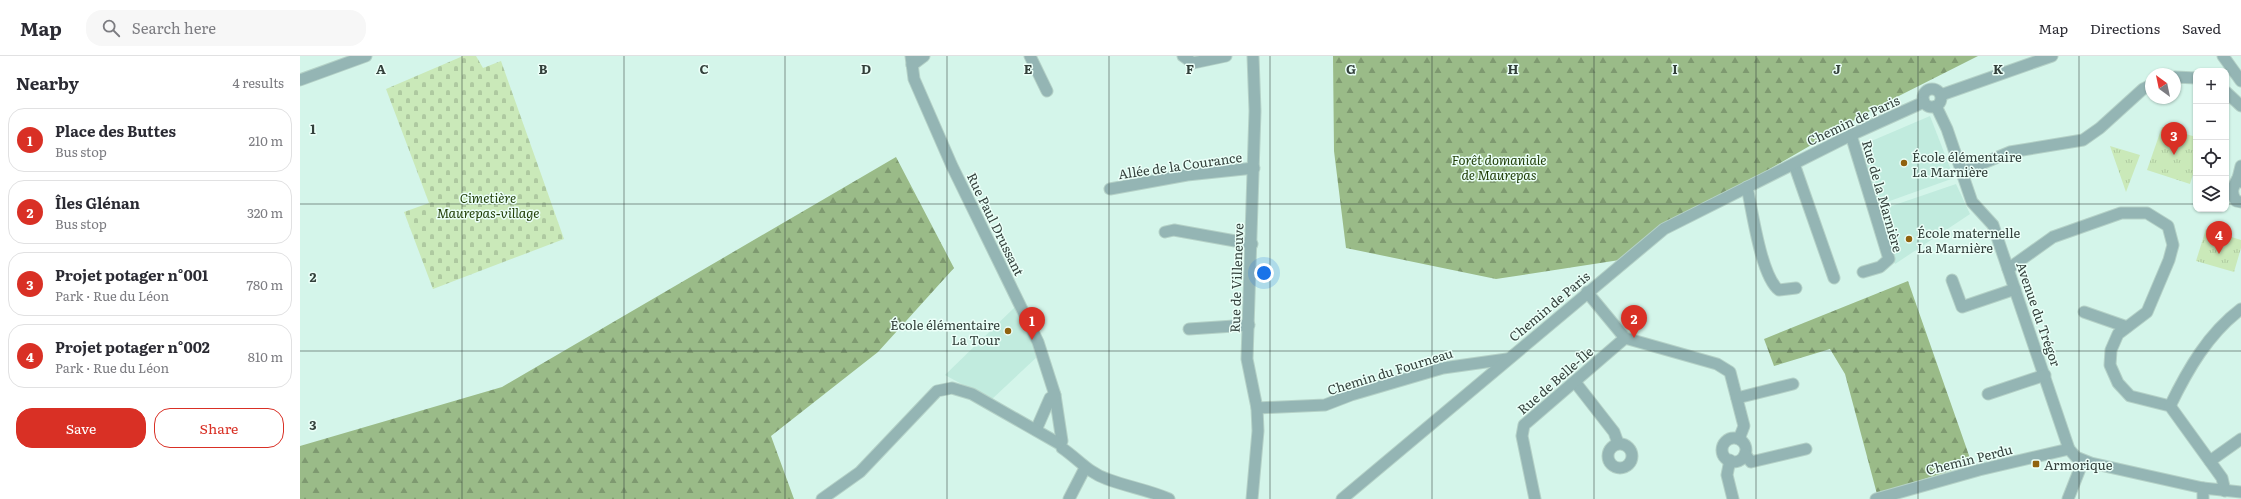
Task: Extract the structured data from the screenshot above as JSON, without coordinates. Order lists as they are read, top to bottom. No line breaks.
{"streets":{"street":["Chemin de Paris","Allée de la Courance","Rue de la Marnière","Rue Paul Drussant","Rue de Villeneuve","Avenue du Trégor","Chemin du Fourneau","Rue de Belle-Île","Chemin Perdu"]},"crossings":[["Chemin de Paris","Rue de la Marnière"],["Chemin de Paris","Avenue du Trégor"],["Chemin de Paris","Chemin du Fourneau"],["Allée de la Courance","Rue de Villeneuve"],["Rue de Villeneuve","Chemin du Fourneau"],["Avenue du Trégor","Chemin Perdu"]],"parks":["Forêt domaniale de Maurepas","Cimetière Maurepas-village"],"places":{"other":["École élémentaire La Marnière","École maternelle La Marnière","École élémentaire La Tour"],"transit":["Armorique"]},"north":"top left","page":{"header":"Map","search":"Search here","nav":["Map","Directions","Saved"],"heading":["Nearby","4 results"],"map_buttons":["+","−"],"list":[{"mark":"1","name":"Place des Buttes","note":"Bus stop","value":"210 m"},{"mark":"2","name":"Îles Glénan","note":"Bus stop","value":"320 m"},{"mark":"3","name":"Projet potager n°001","note":"Park · Rue du Léon","value":"780 m"},{"mark":"4","name":"Projet potager n°002","note":"Park · Rue du Léon","value":"810 m"}],"pins":["3","4","2","1"],"buttons":["Save","Share"]},"grid":{"columns":["A","B","C","D","E","F","G","H","I","J","K"],"rows":["1","2","3"]}}
